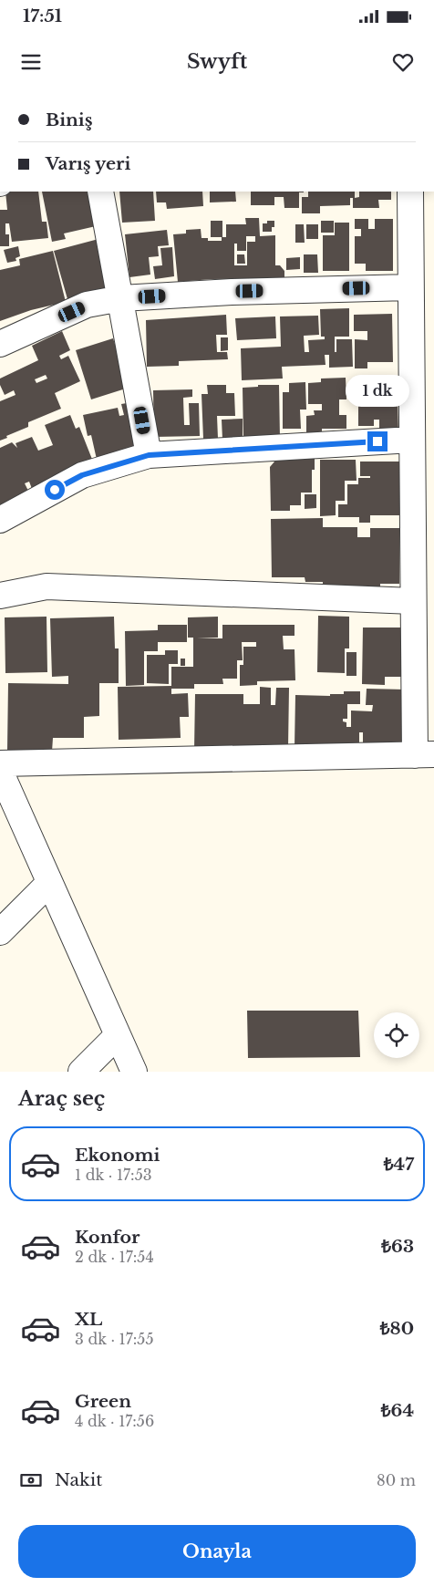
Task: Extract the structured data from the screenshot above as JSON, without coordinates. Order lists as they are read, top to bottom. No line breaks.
{"page":{"status":"17:51","header":"Swyft","banner":["Biniş","Varış yeri"],"bubble":"1 dk","heading":"Araç seç","list":[{"name":"Ekonomi","note":"1 dk · 17:53","value":"₺47"},{"name":"Konfor","note":"2 dk · 17:54","value":"₺63"},{"name":"XL","note":"3 dk · 17:55","value":"₺80"},{"name":"Green","note":"4 dk · 17:56","value":"₺64"}],"pay":["Nakit","80 m"],"buttons":"Onayla"}}
